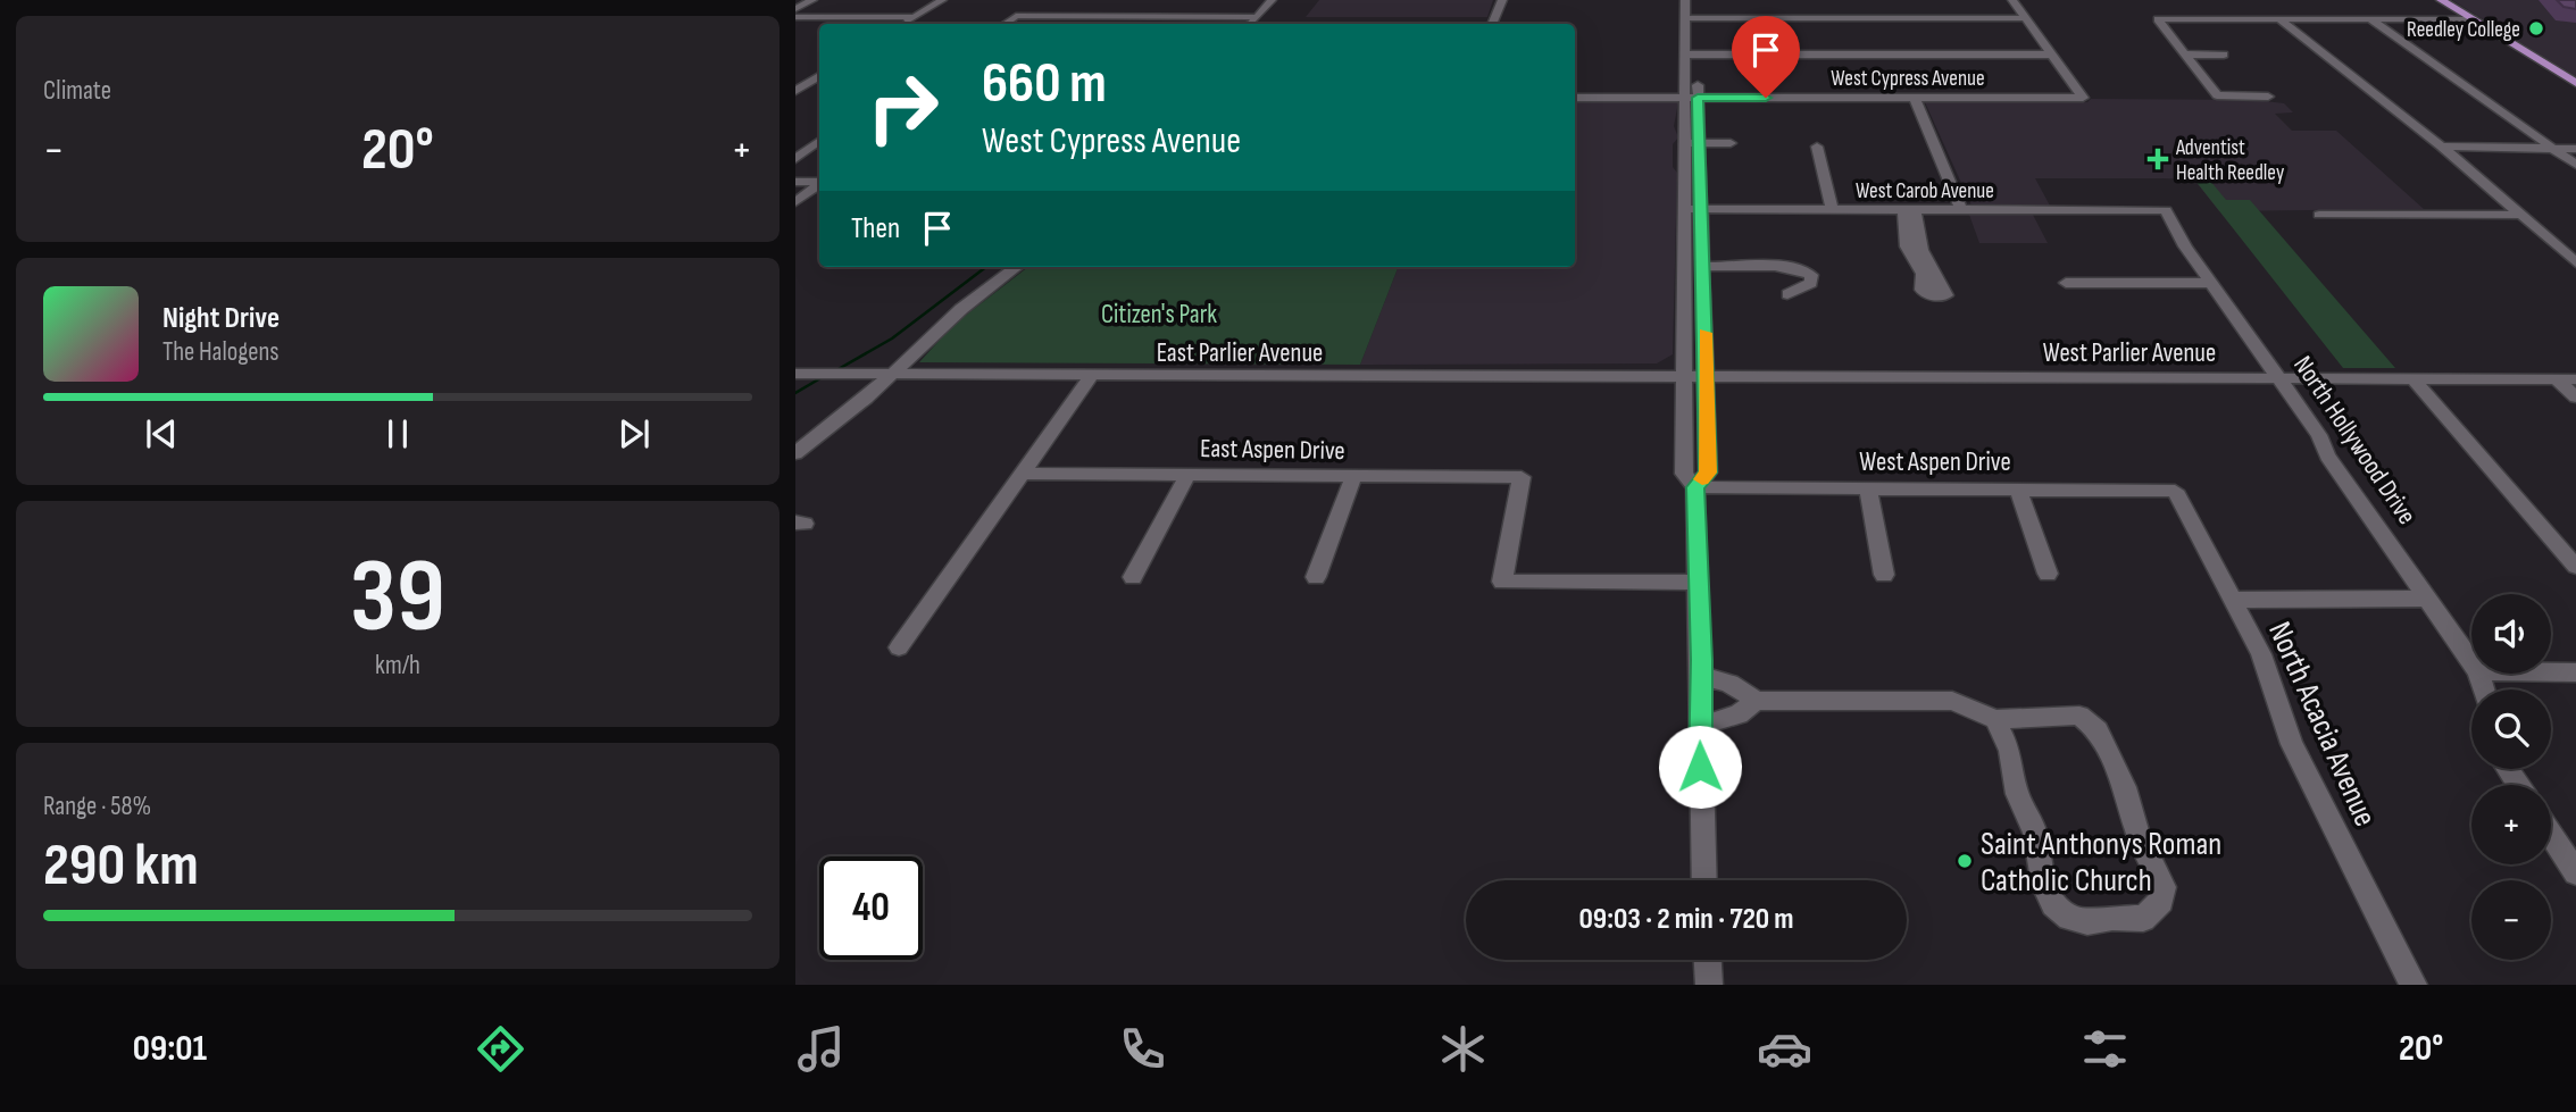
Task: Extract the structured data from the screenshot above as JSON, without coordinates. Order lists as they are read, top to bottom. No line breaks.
{"streets":{"street":["West Cypress Avenue","West Carob Avenue","East Parlier Avenue","West Parlier Avenue","North Hollywood Drive","East Aspen Drive","West Aspen Drive","North Acacia Avenue"]},"crossings":[["West Carob Avenue","North Hollywood Drive"],["East Parlier Avenue","West Parlier Avenue"],["West Parlier Avenue","North Hollywood Drive"],["West Aspen Drive","North Acacia Avenue"]],"parks":["Citizen's Park"],"places":{"other":["Reedley College","Saint Anthonys Roman Catholic Church"],"health":["Adventist Health Reedley"]},"page":{"tile":["Climate",["39","km/h"],["Range · 58%","290 km"]],"turn":["660 m","West Cypress Avenue"],"heat":["−","20°","+"],"then":"Then","song":["Night Drive","The Halogens"],"map_buttons":["+","−"],"limit":"40","trip":"09:03 · 2 min · 720 m","tabs":["09:01","20°"]}}
